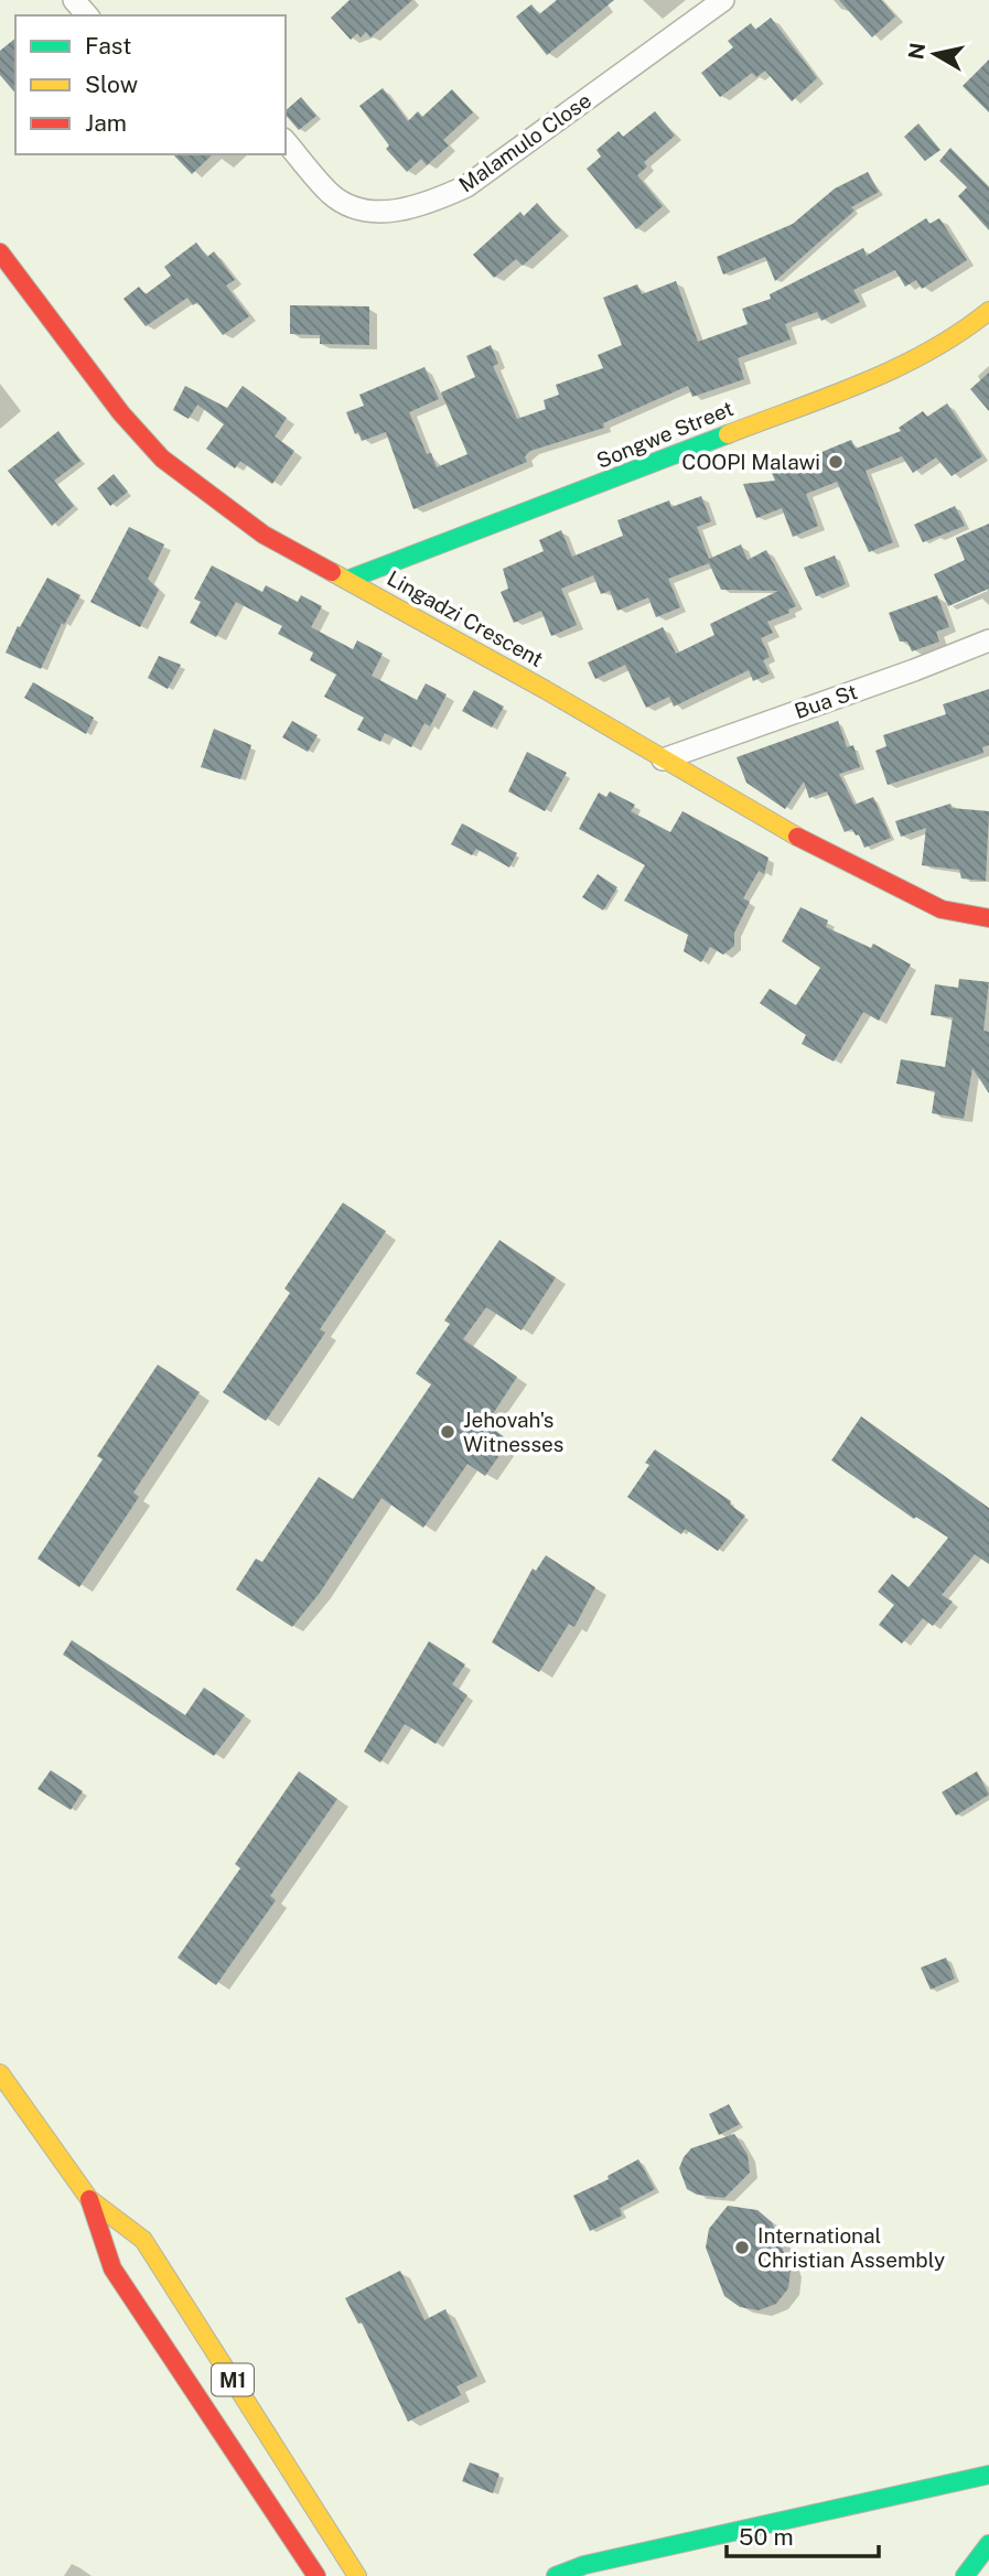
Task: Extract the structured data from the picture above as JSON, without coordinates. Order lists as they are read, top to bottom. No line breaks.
{"streets":{"main road":["Songwe Street","Lingadzi Crescent","M1"],"street":["Malamulo Close","Bua St"]},"crossings":[["Songwe Street","Lingadzi Crescent"],["Lingadzi Crescent","Bua St"]],"places":["COOPI Malawi","Jehovah's Witnesses","International Christian Assembly"],"legend":["Fast","Slow","Jam"],"scale_bar":"50 m","north":"left"}
